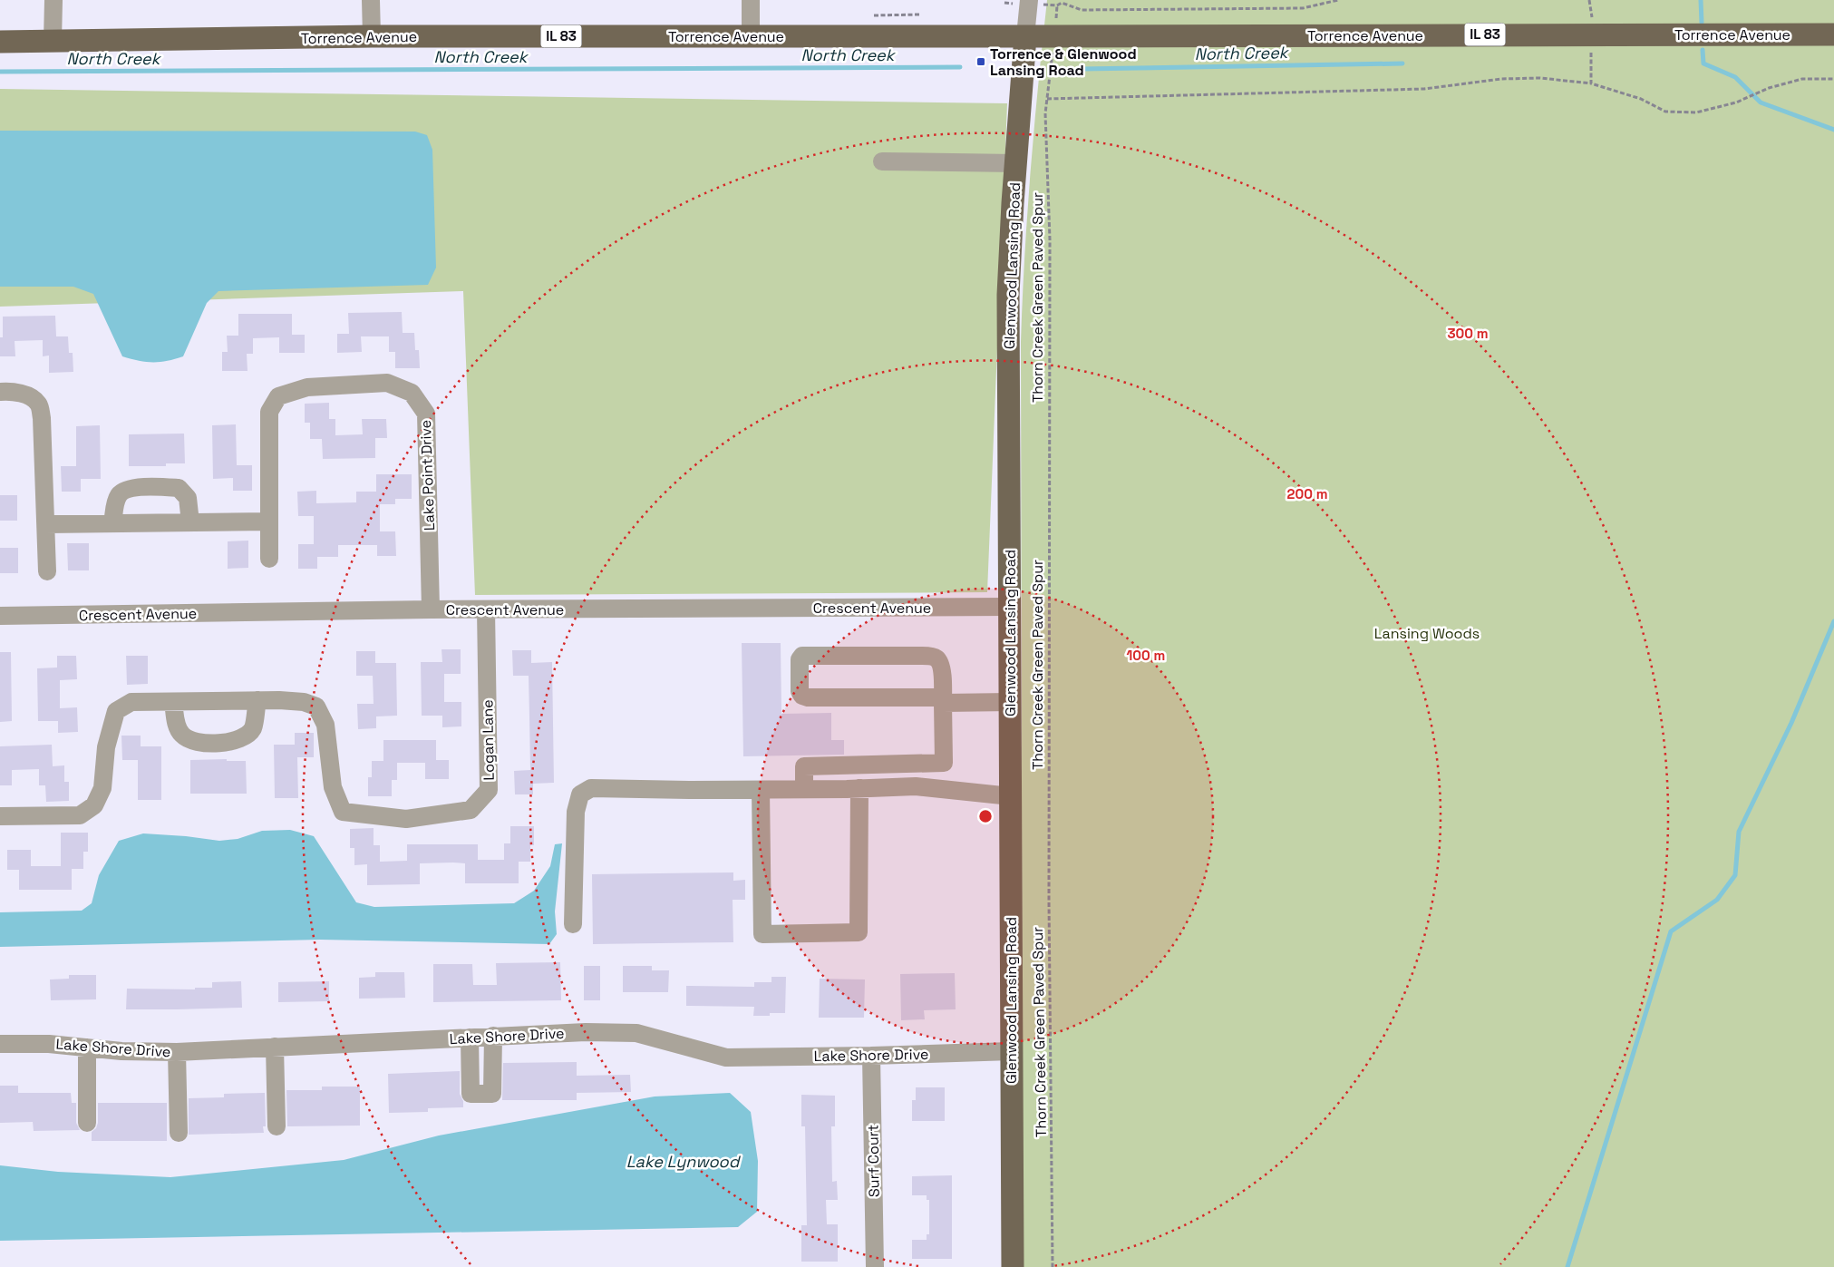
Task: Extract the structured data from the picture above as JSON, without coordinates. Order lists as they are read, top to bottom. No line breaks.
{"streets":{"main road":["IL 83","Torrence Avenue","Glenwood Lansing Road"],"street":["Lake Point Drive","Crescent Avenue","Logan Lane","Lake Shore Drive","Surf Court"],"path":["Thorn Creek Green Paved Spur"]},"crossings":[["Torrence Avenue","Glenwood Lansing Road"],["Glenwood Lansing Road","Crescent Avenue"],["Glenwood Lansing Road","Lake Shore Drive"],["Lake Point Drive","Crescent Avenue"],["Crescent Avenue","Logan Lane"],["Lake Shore Drive","Surf Court"]],"water":["North Creek","Lake Lynwood"],"parks":["Lansing Woods"],"places":{"transit":["Torrence & Glenwood Lansing Road"]},"rings":["300 m","200 m","100 m"]}
